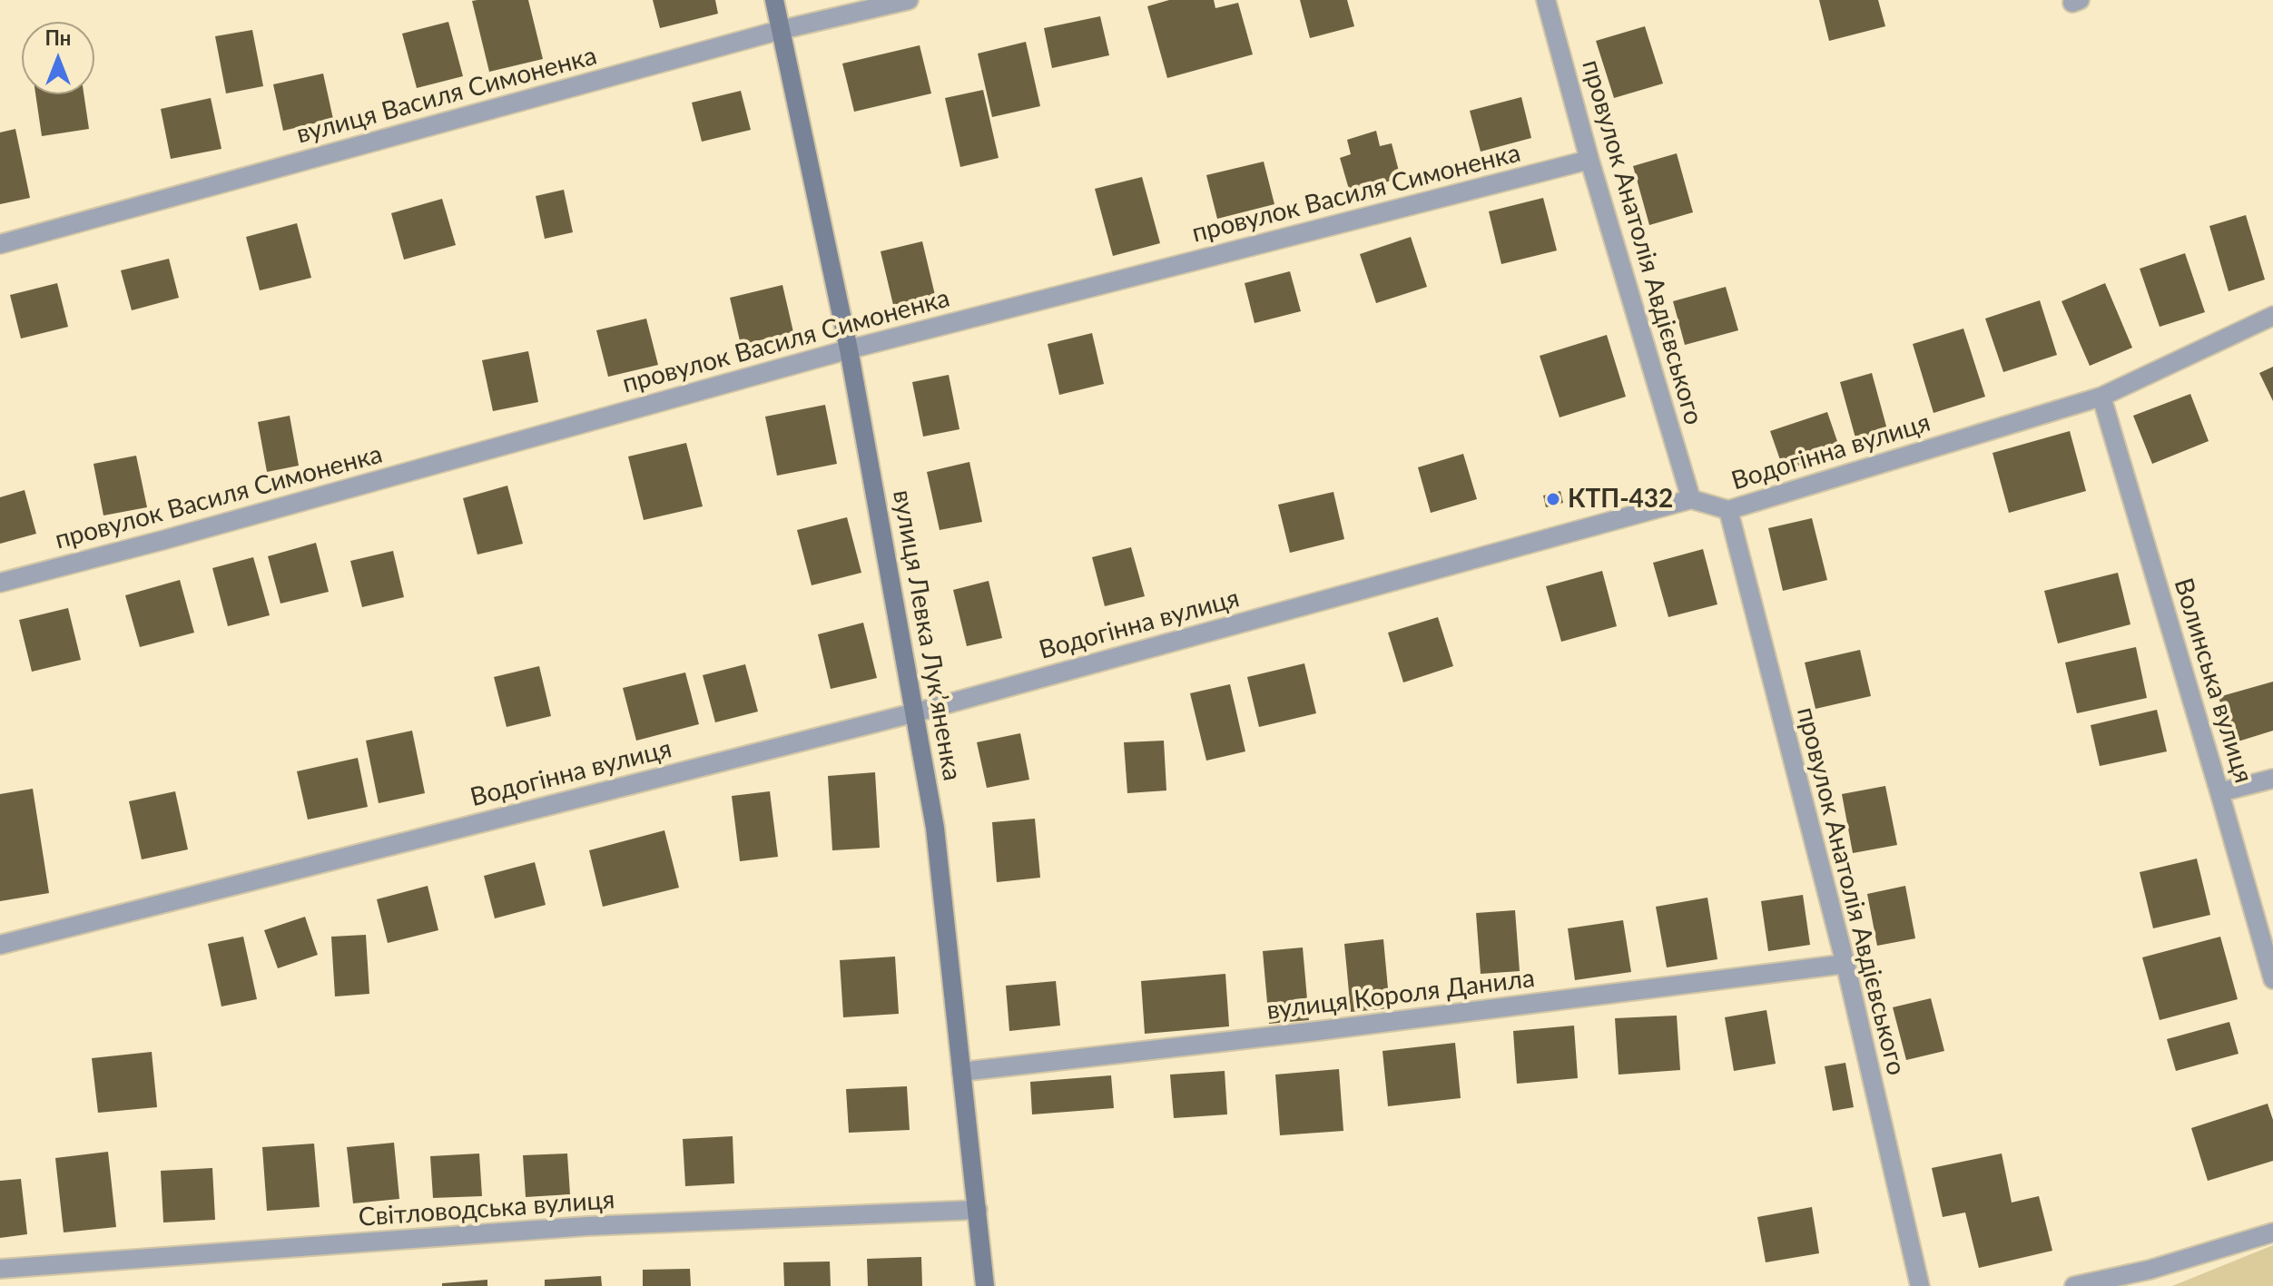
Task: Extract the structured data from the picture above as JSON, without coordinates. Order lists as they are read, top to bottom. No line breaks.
{"streets":{"street":["вулиця Василя Симоненка","провулок Василя Симоненка","провулок Анатолія Авдієвського","Водогінна вулиця","вулиця Левка Лукʼяненка","Волинська вулиця","вулиця Короля Данила","Світловодська вулиця"]},"crossings":[["вулиця Василя Симоненка","вулиця Левка Лукʼяненка"],["провулок Василя Симоненка","провулок Анатолія Авдієвського"],["провулок Василя Симоненка","вулиця Левка Лукʼяненка"],["провулок Анатолія Авдієвського","Водогінна вулиця"],["провулок Анатолія Авдієвського","вулиця Короля Данила"],["Водогінна вулиця","вулиця Левка Лукʼяненка"],["Водогінна вулиця","Волинська вулиця"],["вулиця Левка Лукʼяненка","вулиця Короля Данила"],["вулиця Левка Лукʼяненка","Світловодська вулиця"]],"places":["КТП-432"],"north":"top"}
